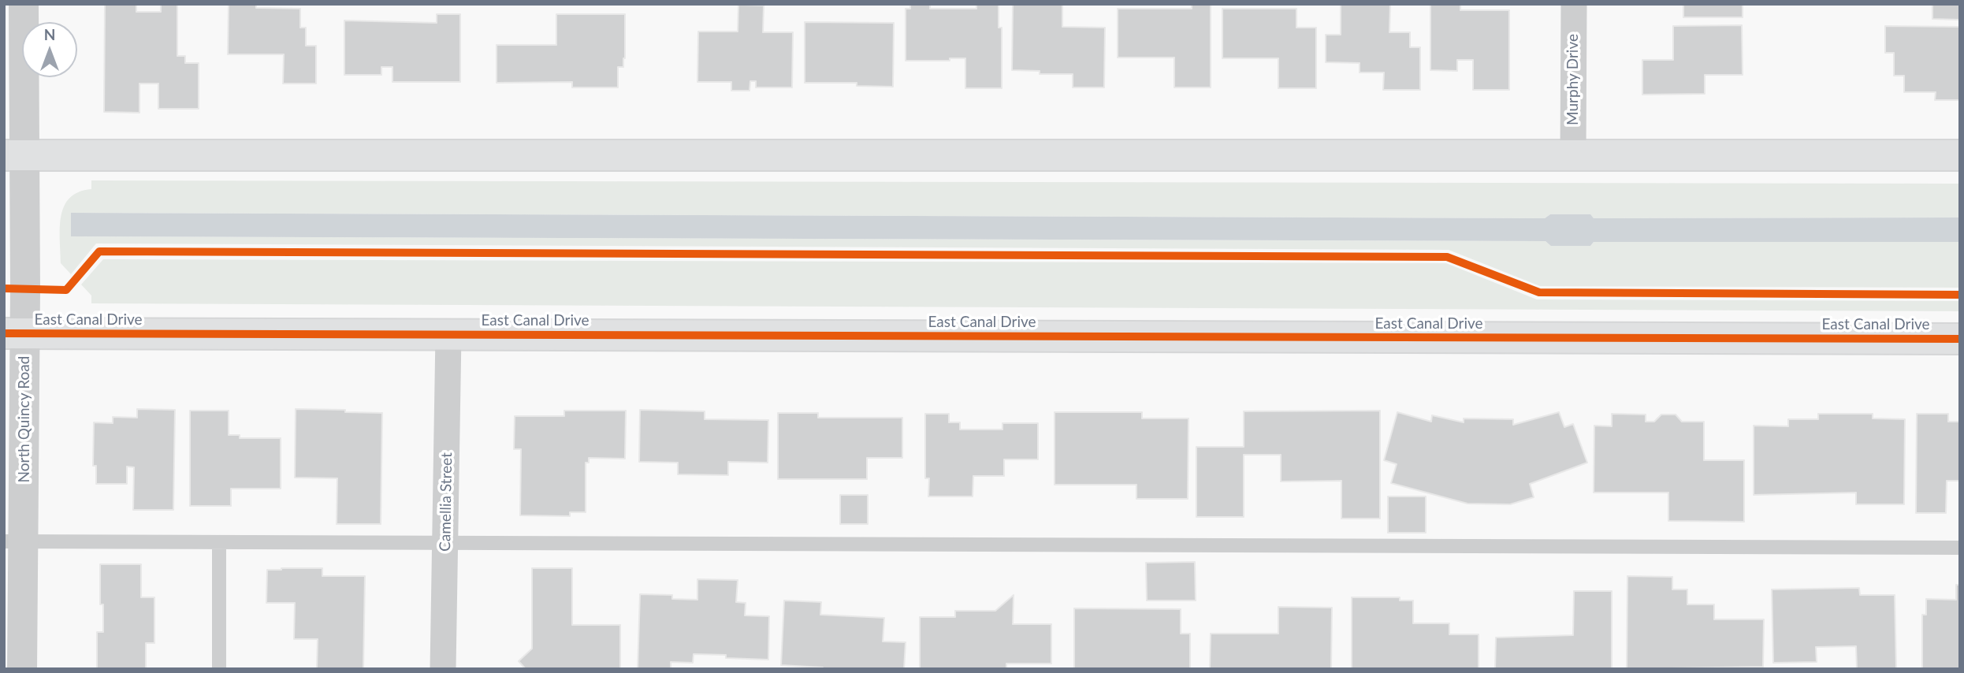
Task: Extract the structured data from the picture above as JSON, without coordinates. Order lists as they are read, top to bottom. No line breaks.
{"streets":{"main road":["East Canal Drive"],"street":["Murphy Drive","North Quincy Road","Camellia Street"]},"crossings":[["East Canal Drive","North Quincy Road"],["East Canal Drive","Camellia Street"]],"north":"top"}
